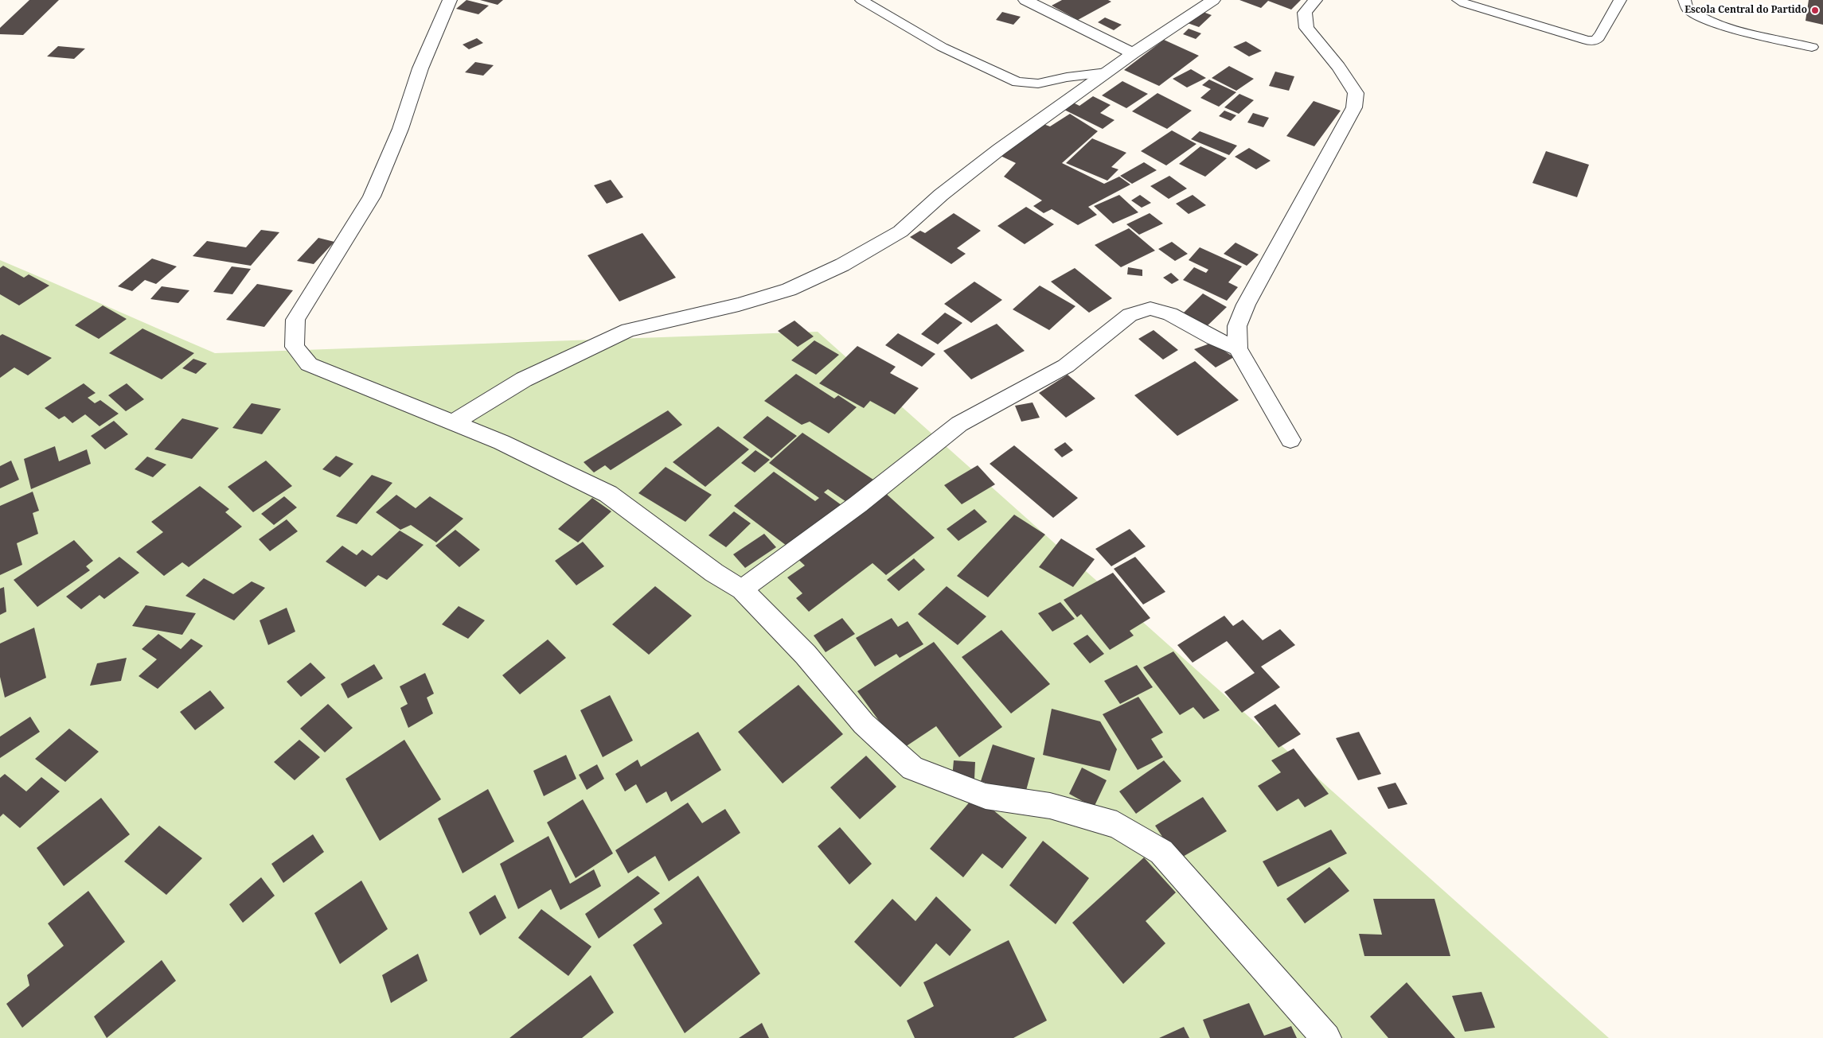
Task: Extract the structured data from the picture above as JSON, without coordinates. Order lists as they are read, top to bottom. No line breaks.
{"places":["Escola Central do Partido"]}
